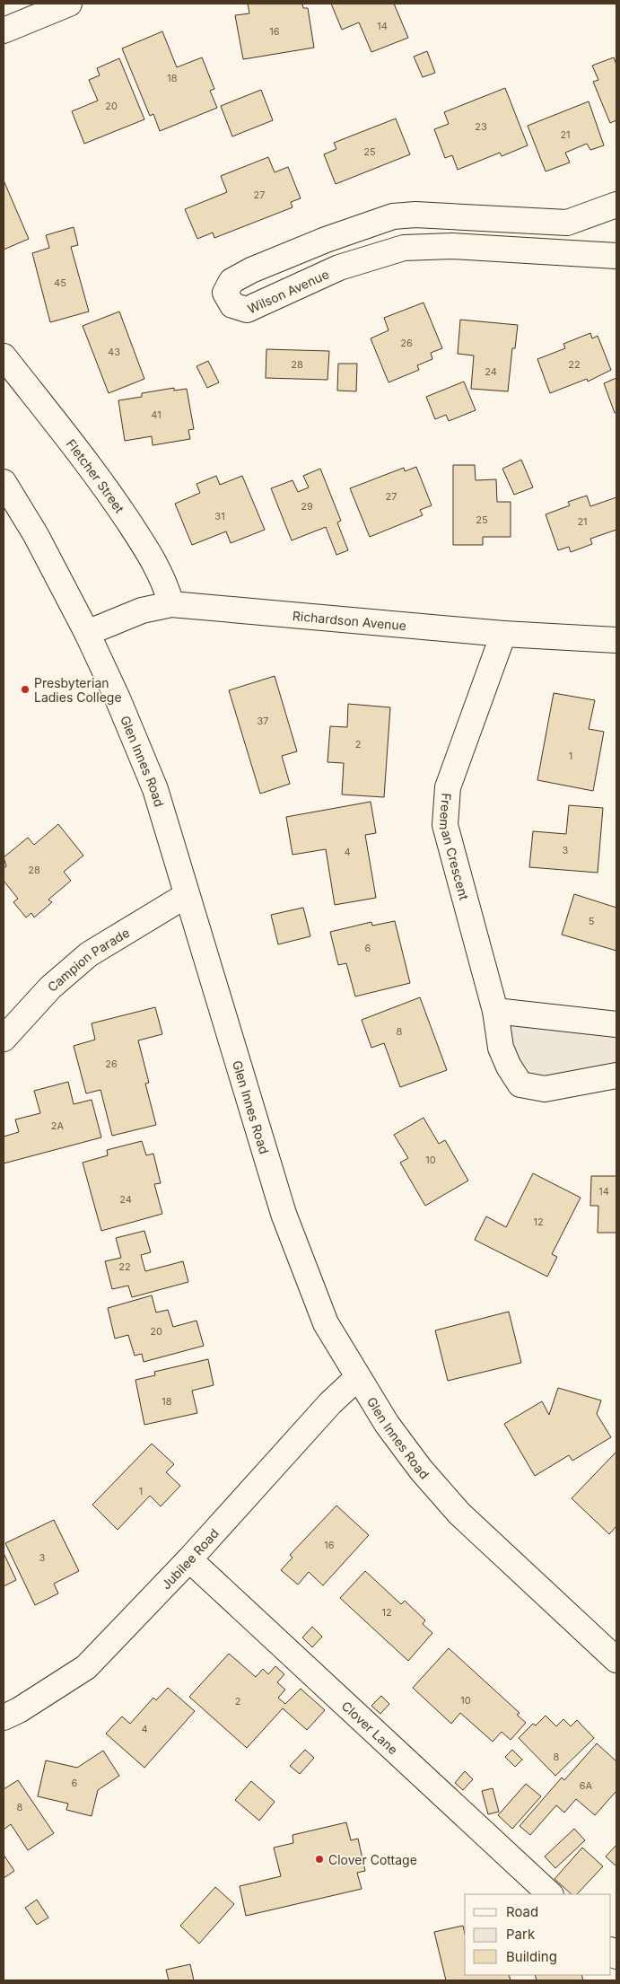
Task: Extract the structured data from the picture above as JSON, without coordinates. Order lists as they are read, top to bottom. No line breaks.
{"streets":{"street":["Wilson Avenue","Fletcher Street","Richardson Avenue","Glen Innes Road","Freeman Crescent","Campion Parade","Jubilee Road","Clover Lane"]},"crossings":[["Fletcher Street","Richardson Avenue"],["Richardson Avenue","Glen Innes Road"],["Richardson Avenue","Freeman Crescent"],["Glen Innes Road","Campion Parade"],["Glen Innes Road","Jubilee Road"],["Jubilee Road","Clover Lane"]],"places":["Presbyterian Ladies College","Clover Cottage"],"house_numbers":["14","16","18","20","23","21","25","27","45","26","43","28","22","24","41","27","29","31","25","21","37","2","1","3","4","28","5","6","8","26","2A","10","14","24","12","22","20","18","1","16","3","12","10","2","4","8","6","6A","8"],"legend":["Road","Park","Building"]}
